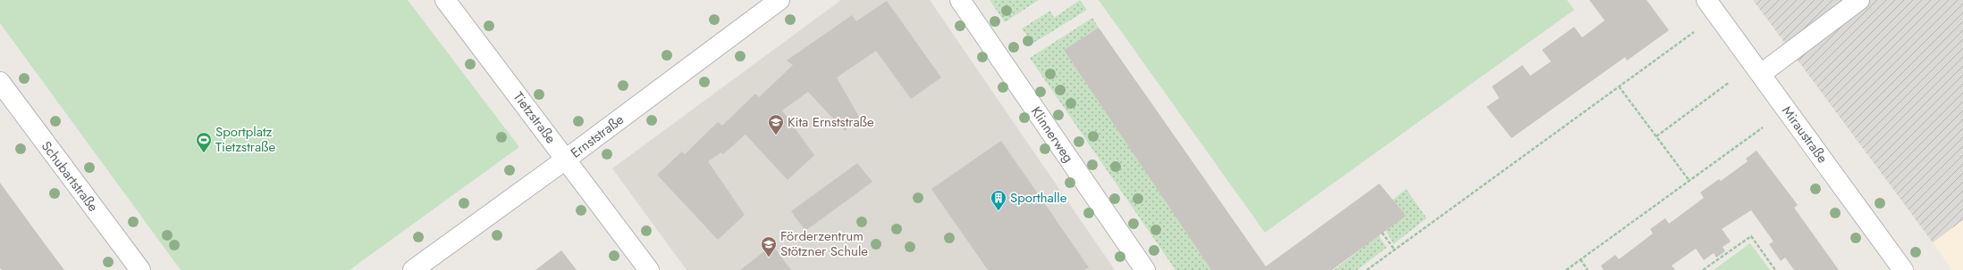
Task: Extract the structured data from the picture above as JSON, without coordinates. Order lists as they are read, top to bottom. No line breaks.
{"streets":{"street":["Tietzstraße","Klinnerweg","Miraustraße","Ernststraße","Schubartstraße"]},"crossings":[["Tietzstraße","Ernststraße"]],"places":{"school or university":["Kita Ernststraße","Förderzentrum Stötzner Schule"],"sports":["Sportplatz Tietzstraße"],"building":["Sporthalle"]}}
